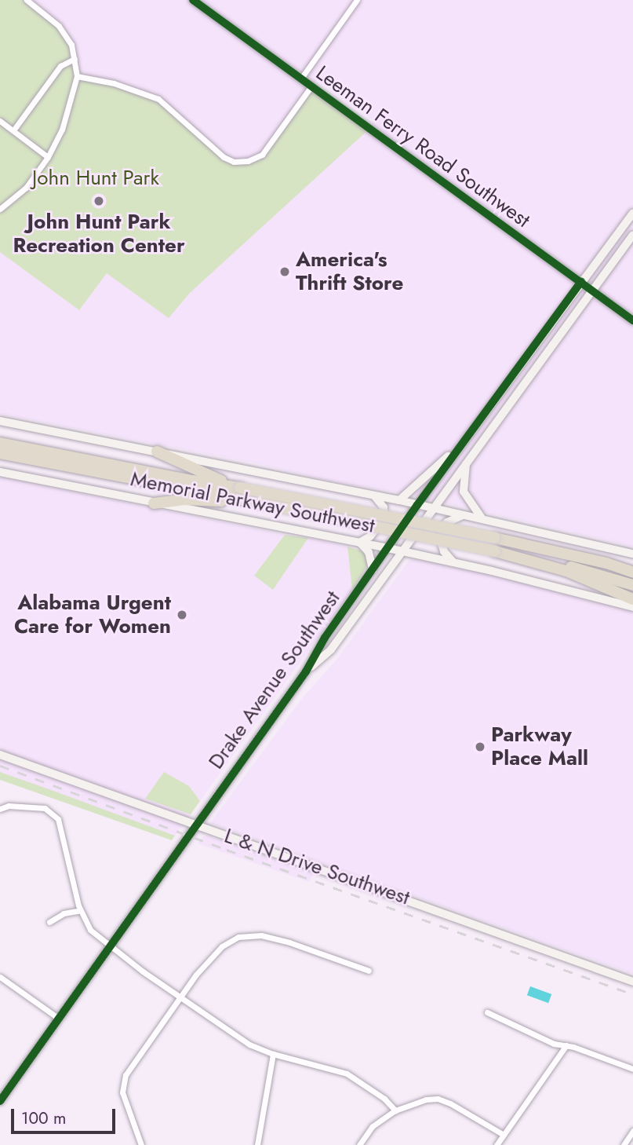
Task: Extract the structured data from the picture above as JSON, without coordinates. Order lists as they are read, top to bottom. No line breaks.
{"streets":{"highway":["Memorial Parkway Southwest"],"street":["Leeman Ferry Road Southwest","Drake Avenue Southwest","L & N Drive Southwest"]},"crossings":[["Leeman Ferry Road Southwest","Drake Avenue Southwest"],["Drake Avenue Southwest","L & N Drive Southwest"]],"parks":["John Hunt Park"],"places":["John Hunt Park Recreation Center","America's Thrift Store","Alabama Urgent Care for Women","Parkway Place Mall"],"scale_bar":"100 m"}
